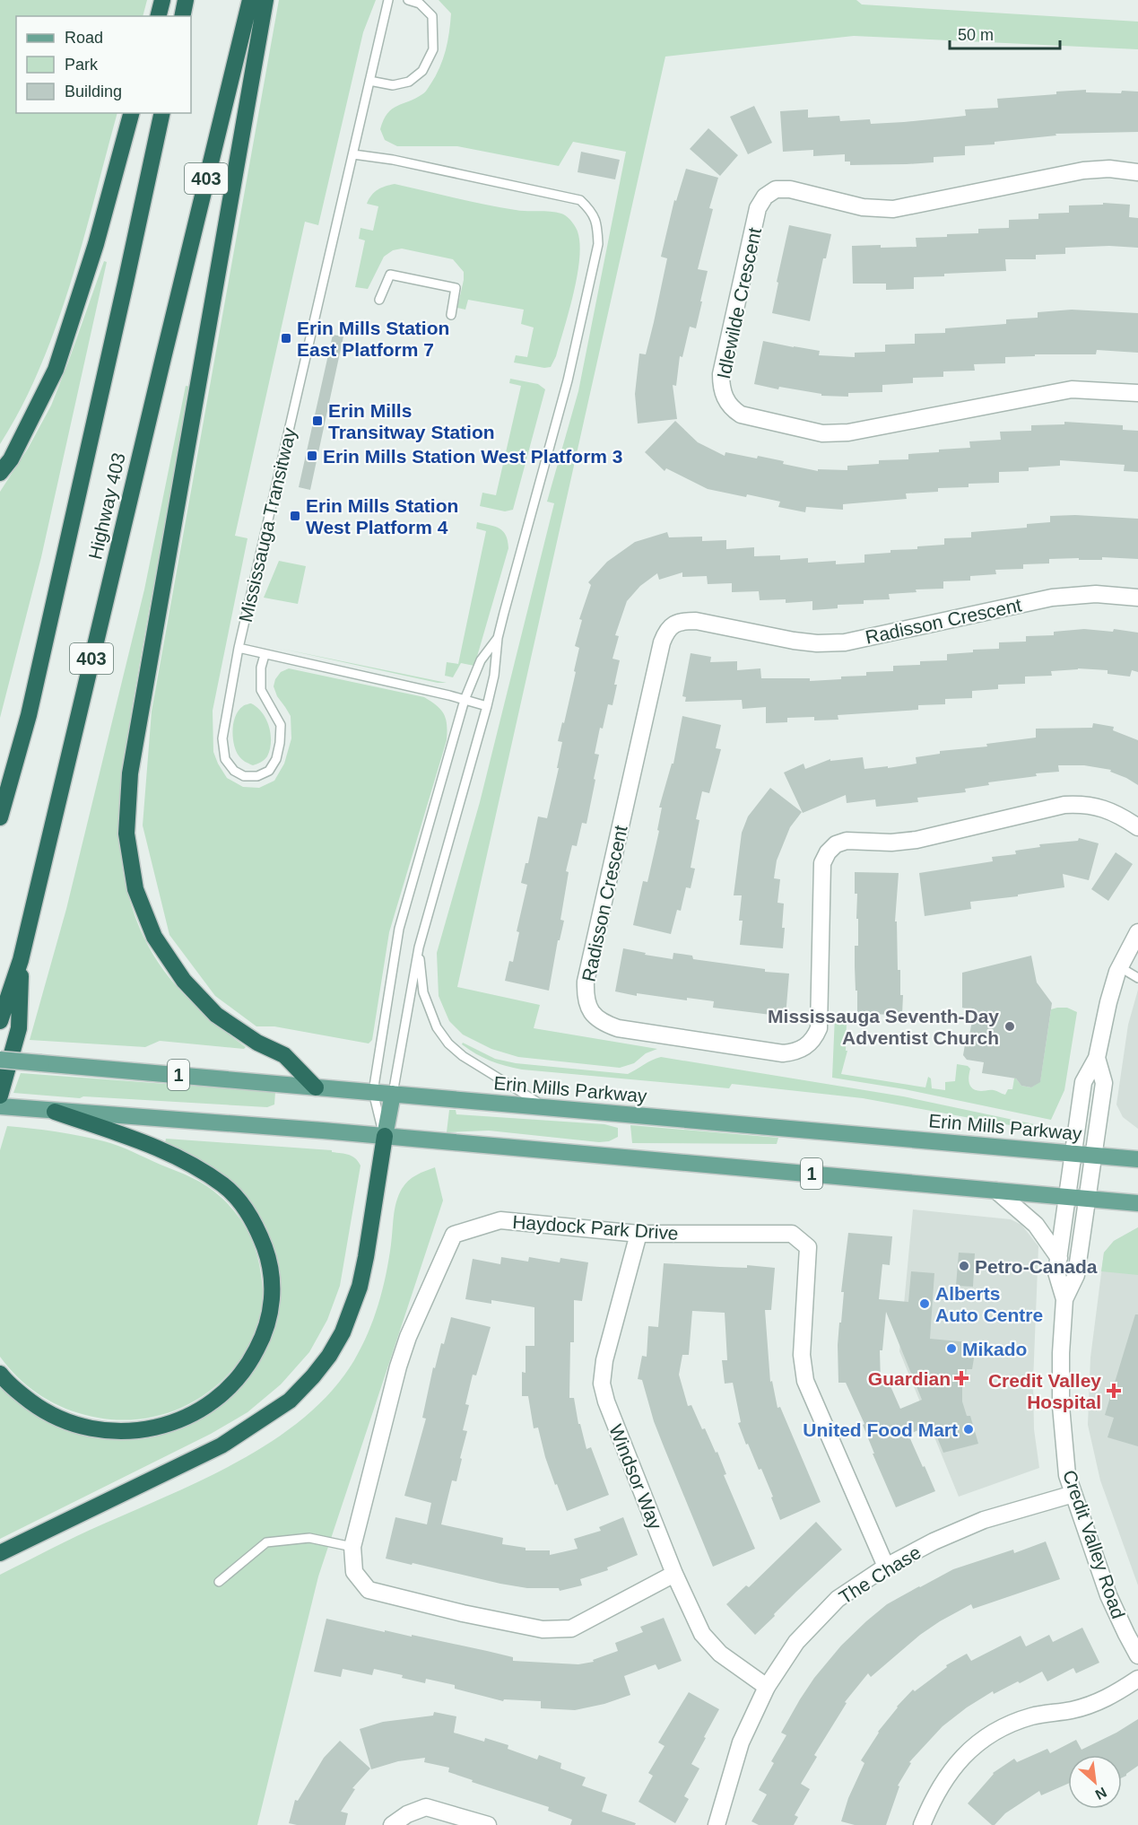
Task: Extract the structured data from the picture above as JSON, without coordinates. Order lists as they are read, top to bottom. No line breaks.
{"streets":{"highway":["403","Highway 403"],"main road":["1","Erin Mills Parkway"],"street":["Idlewilde Crescent","Radisson Crescent","Haydock Park Drive","Windsor Way","Credit Valley Road","The Chase"],"lane":["Mississauga Transitway"]},"crossings":[["1","Credit Valley Road"],["Erin Mills Parkway","Credit Valley Road"],["Haydock Park Drive","Windsor Way"],["Haydock Park Drive","The Chase"],["Windsor Way","The Chase"],["Credit Valley Road","The Chase"]],"places":{"transit":["Erin Mills Station East Platform 7","Erin Mills Transitway Station","Erin Mills Station West Platform 3","Erin Mills Station West Platform 4"],"other":["Mississauga Seventh-Day Adventist Church","Petro-Canada","Alberts Auto Centre","Mikado","United Food Mart"],"health":["Guardian","Credit Valley Hospital"]},"legend":["Road","Park","Building"],"scale_bar":"50 m","north":"bottom right"}
